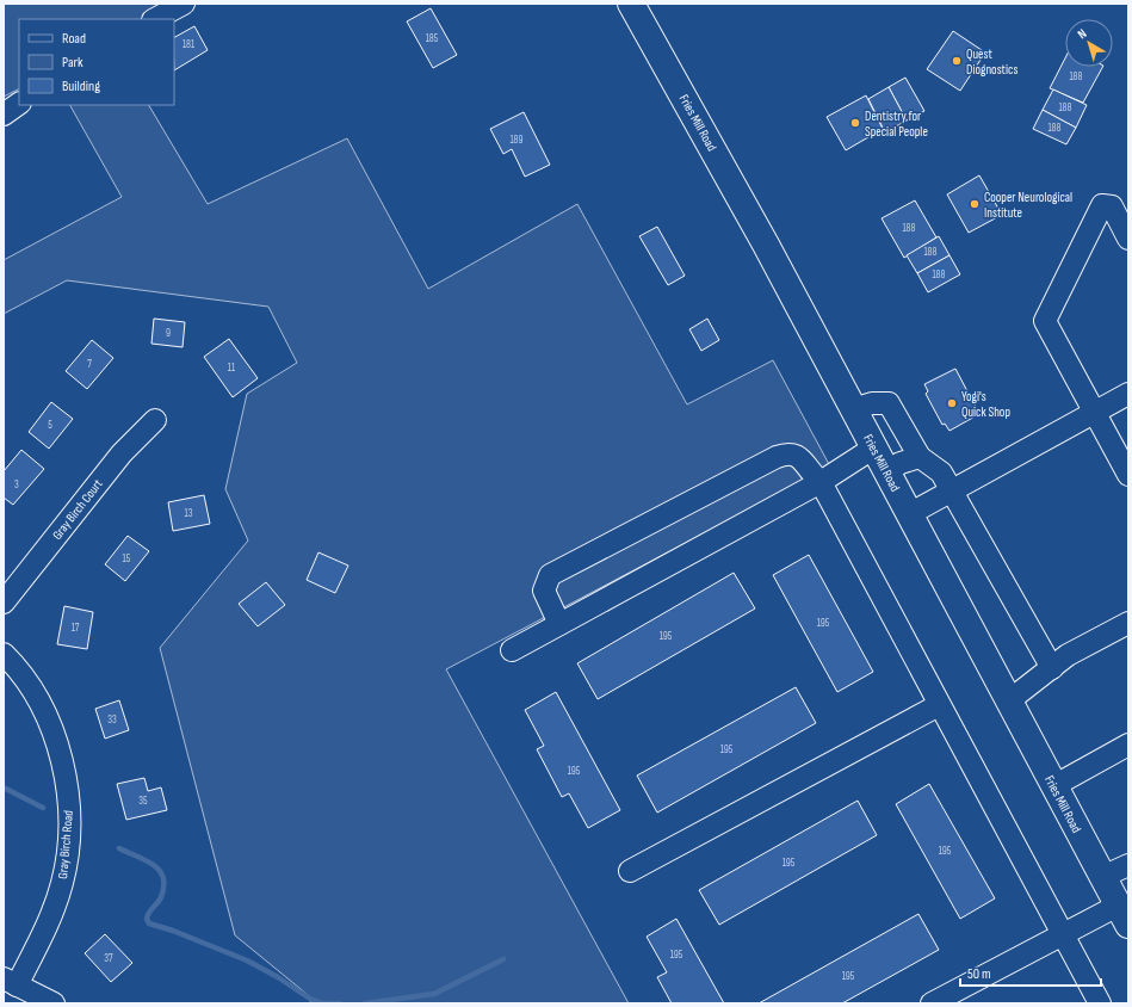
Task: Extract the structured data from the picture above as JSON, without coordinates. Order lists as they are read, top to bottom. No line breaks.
{"streets":{"main road":["Fries Mill Road"],"street":["Gray Birch Court","Gray Birch Road"]},"places":["Quest Diognostics","Dentistry for Special People","Cooper Neurological Institute","Yogi's Quick Shop"],"house_numbers":["185","181","188","188","188","189","188","188","188","9","7","11","5","3","13","15","195","17","195","33","195","195","35","195","195","195","37","195"],"legend":["Road","Park","Building"],"scale_bar":"50 m","north":"top left"}
